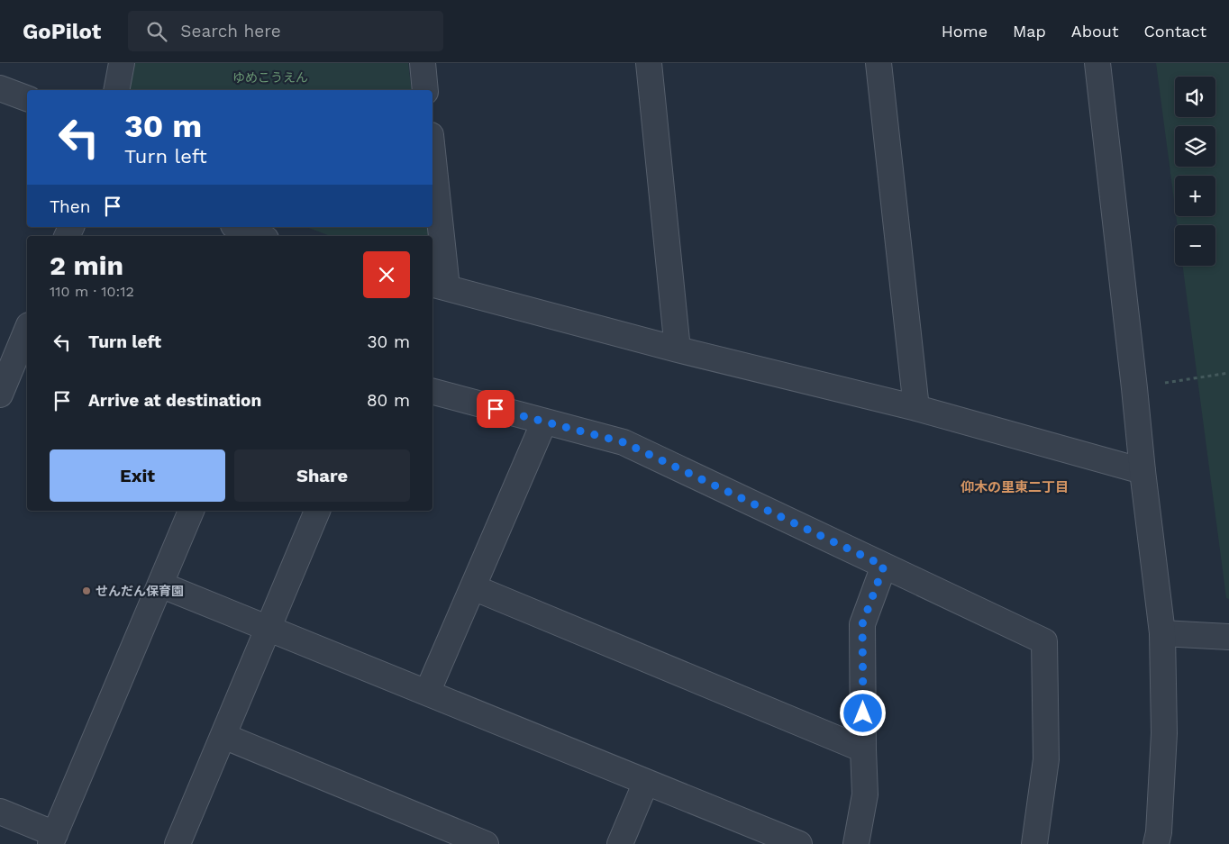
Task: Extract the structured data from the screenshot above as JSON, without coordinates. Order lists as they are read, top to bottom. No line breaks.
{"districts":["仰木の里東二丁目"],"parks":["ゆめこうえん"],"places":["せんだん保育園"],"page":{"header":"GoPilot","search":"Search here","nav":["Home","Map","About","Contact"],"map_buttons":["+","−"],"turn":["30 m","Turn left"],"then":"Then","heading":["2 min","110 m · 10:12"],"list":[{"name":"Turn left","value":"30 m"},{"name":"Arrive at destination","value":"80 m"}],"buttons":["Exit","Share"]}}
